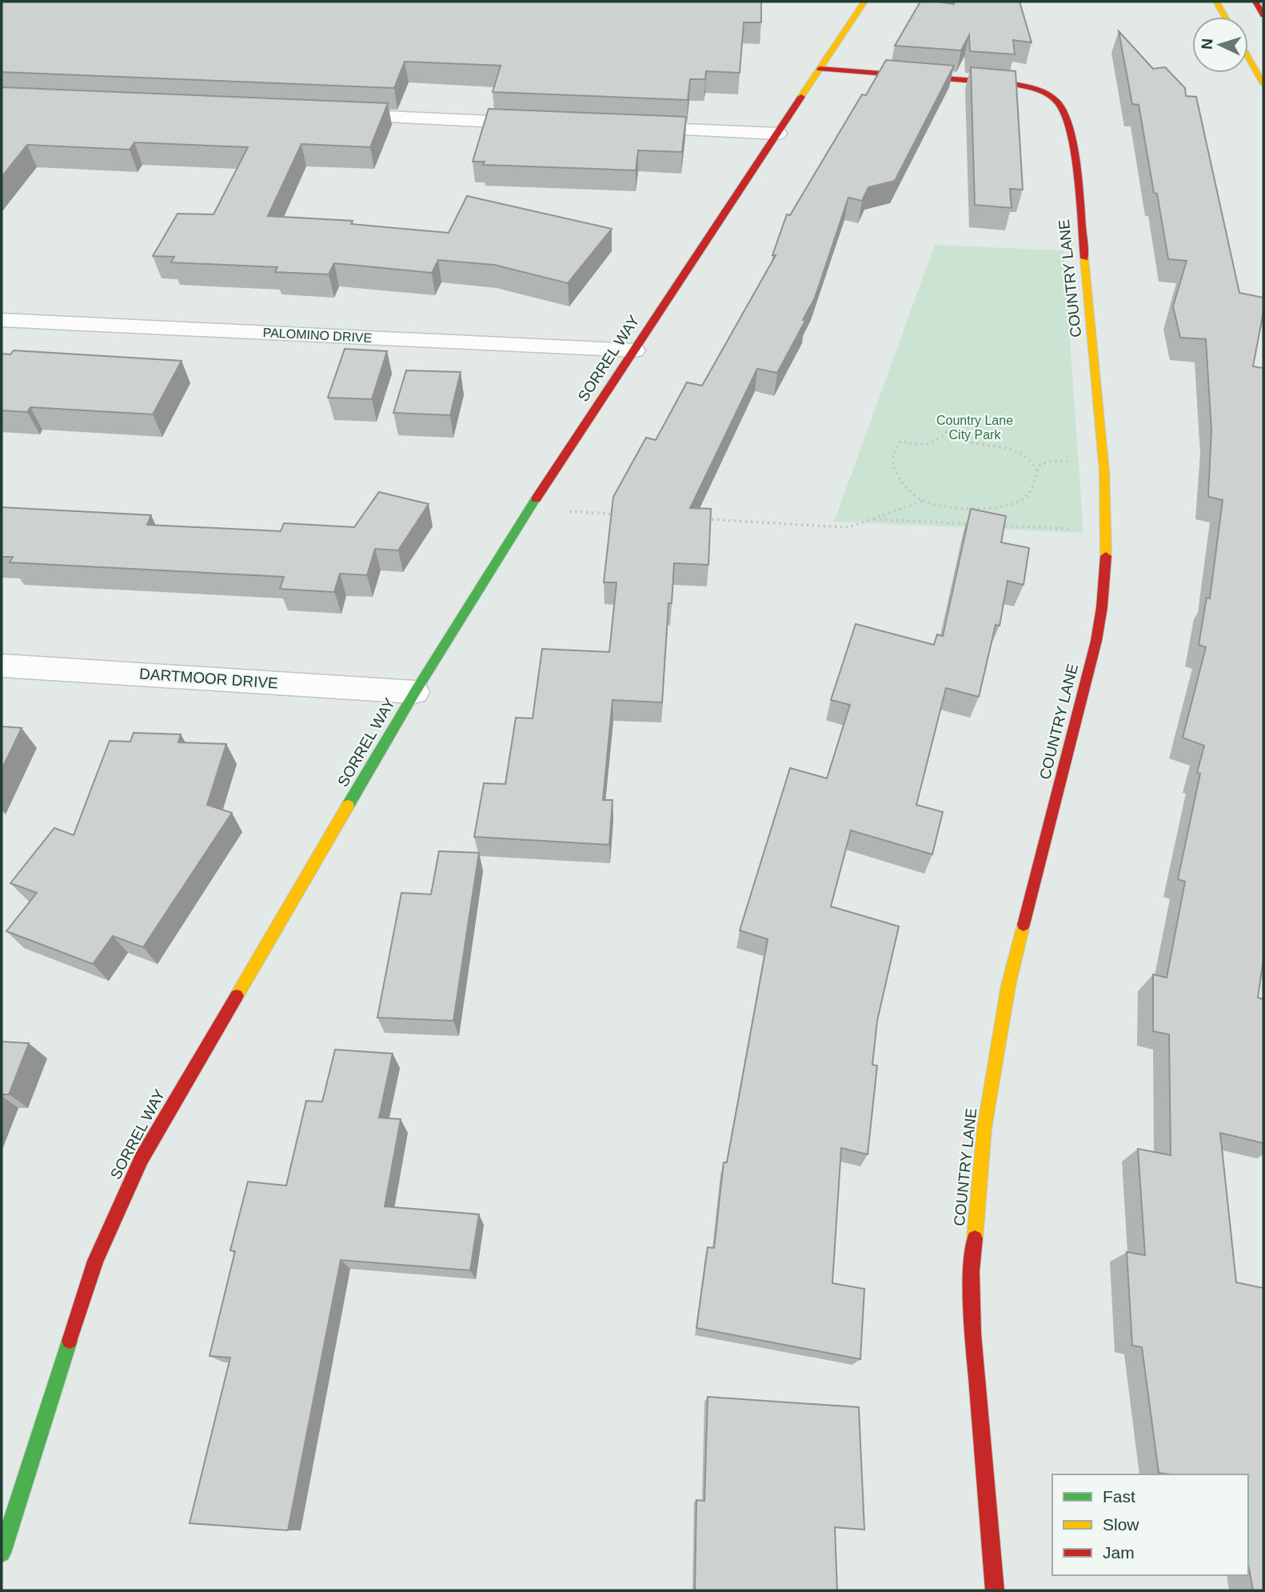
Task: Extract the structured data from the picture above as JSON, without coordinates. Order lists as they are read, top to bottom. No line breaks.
{"streets":{"main road":["COUNTRY LANE","SORREL WAY"],"street":["PALOMINO DRIVE","DARTMOOR DRIVE"]},"crossings":[["COUNTRY LANE","SORREL WAY"],["PALOMINO DRIVE","SORREL WAY"],["SORREL WAY","DARTMOOR DRIVE"]],"parks":["Country Lane City Park"],"legend":["Fast","Slow","Jam"],"north":"left"}
